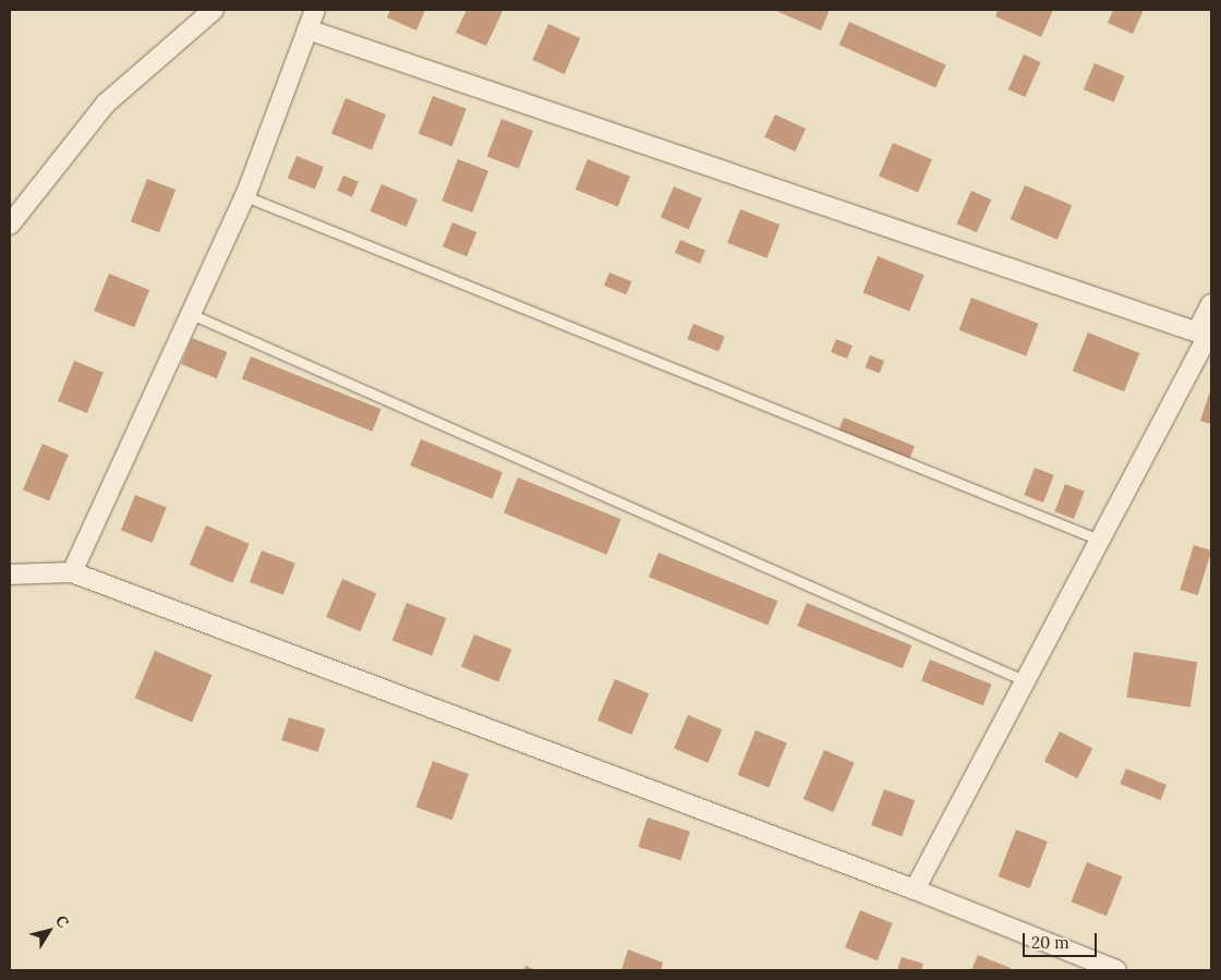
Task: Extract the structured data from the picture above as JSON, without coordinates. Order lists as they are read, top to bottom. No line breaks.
{"scale_bar":"20 m","north":"top right"}
